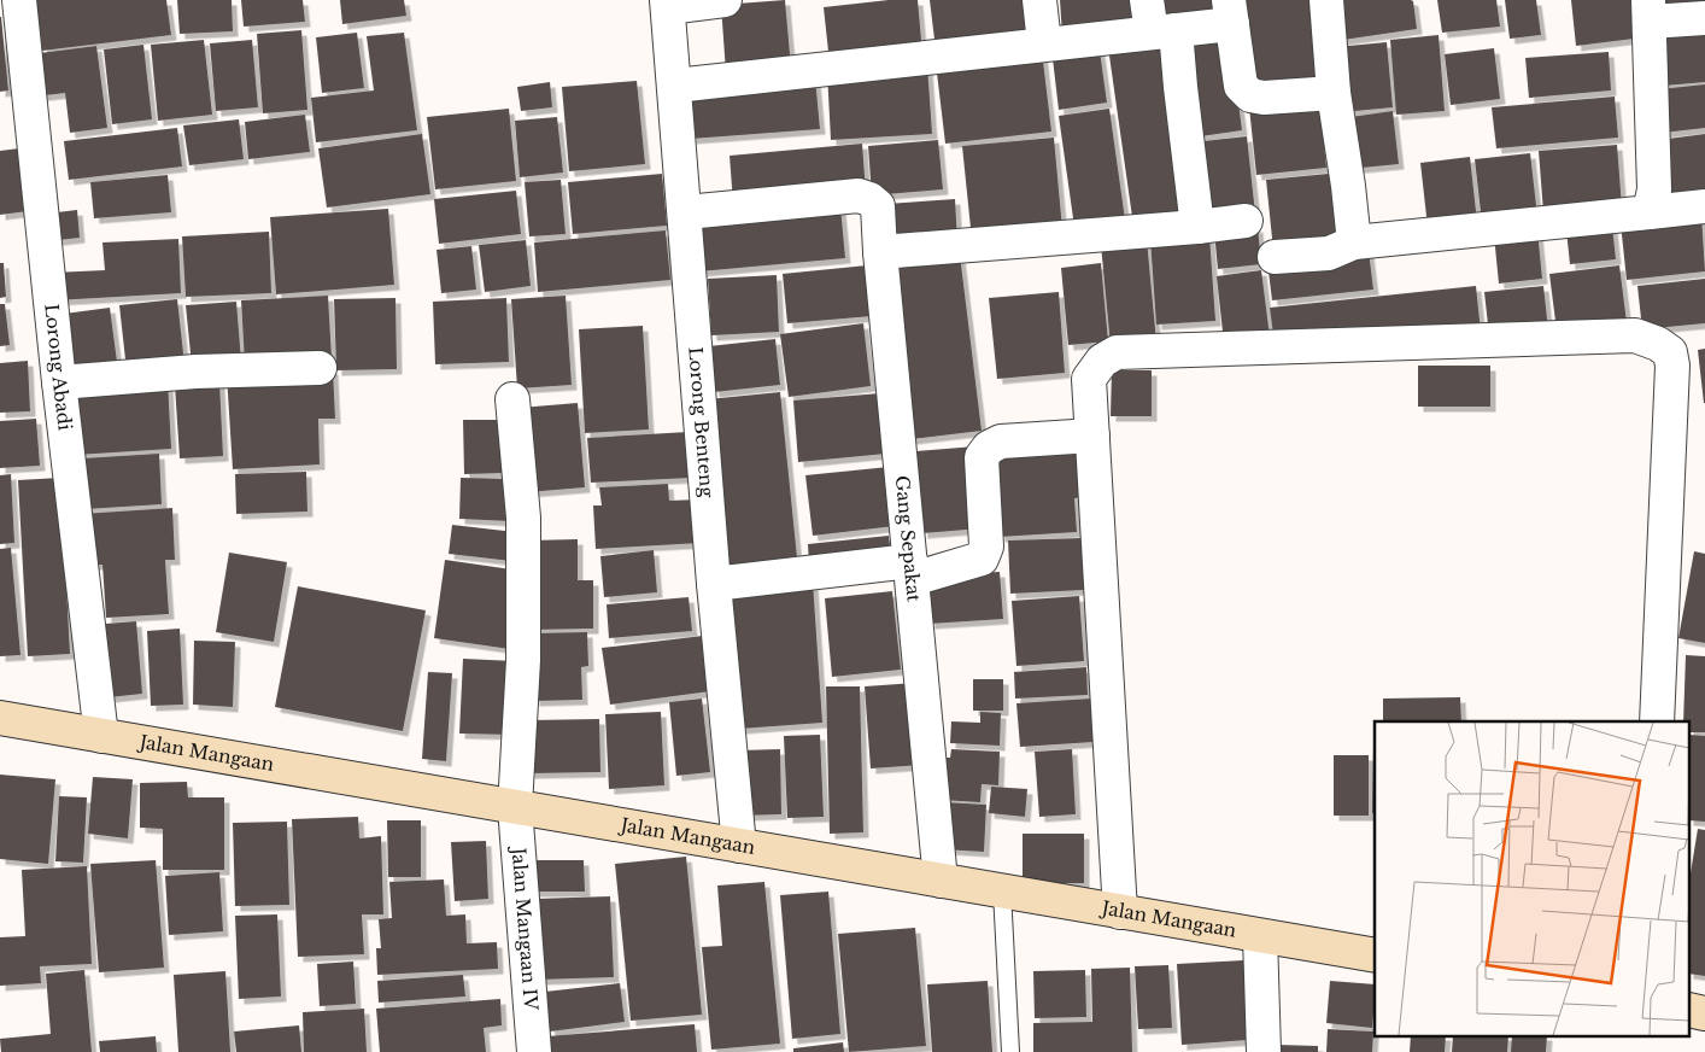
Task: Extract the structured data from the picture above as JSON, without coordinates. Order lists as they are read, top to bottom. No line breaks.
{"streets":{"street":["Lorong Abadi","Lorong Benteng","Gang Sepakat","Jalan Mangaan","Jalan Mangaan IV"]},"crossings":[["Lorong Abadi","Jalan Mangaan"],["Lorong Benteng","Gang Sepakat"],["Lorong Benteng","Jalan Mangaan"],["Gang Sepakat","Jalan Mangaan"],["Jalan Mangaan","Jalan Mangaan IV"]]}
